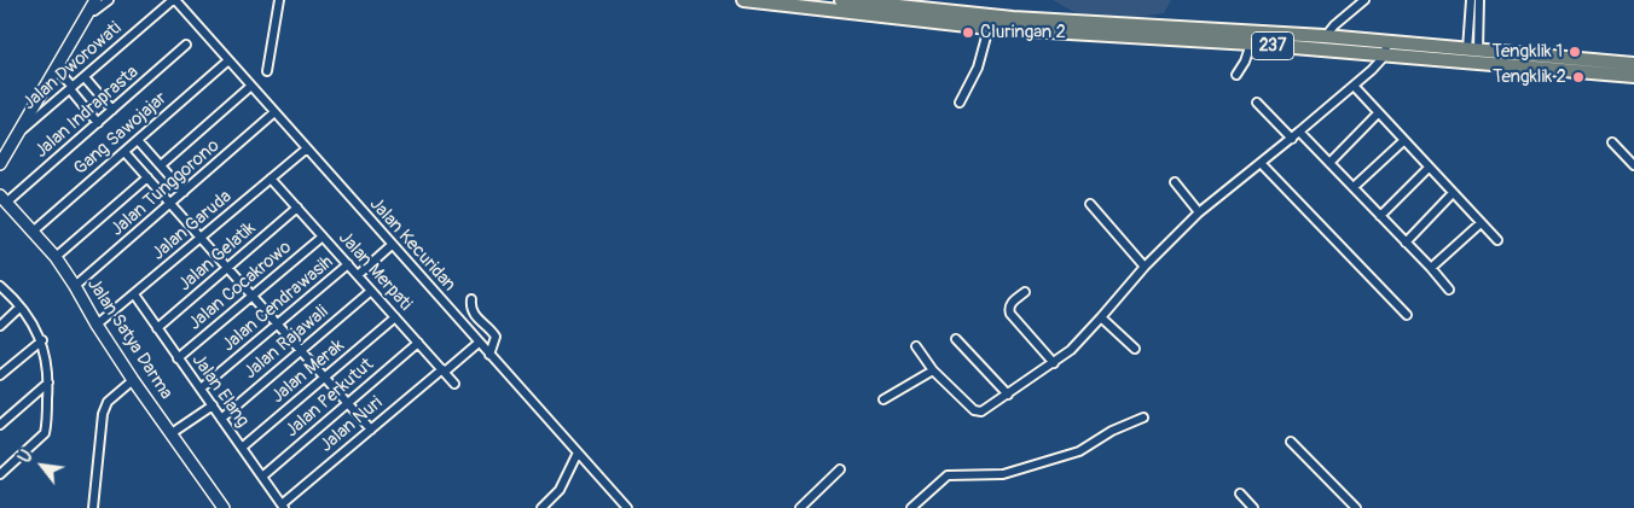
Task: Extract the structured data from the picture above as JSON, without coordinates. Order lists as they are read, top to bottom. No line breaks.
{"streets":{"main road":["237","Jalan Satya Darma"],"street":["Jalan Dworowati","Jalan Indraprasta","Gang Sawojajar","Jalan Tunggorono","Jalan Garuda","Jalan Kecuridan","Jalan Gelatik","Jalan Merpati","Jalan Cocakrowo","Jalan Cendrawasih","Jalan Rajawali","Jalan Merak","Jalan Elang","Jalan Perkutut","Jalan Nuri"]},"crossings":[["Jalan Dworowati","Jalan Kecuridan"],["Jalan Indraprasta","Jalan Satya Darma"],["Gang Sawojajar","Jalan Kecuridan"],["Gang Sawojajar","Jalan Satya Darma"],["Jalan Tunggorono","Jalan Kecuridan"],["Jalan Tunggorono","Jalan Satya Darma"],["Jalan Garuda","Jalan Kecuridan"],["Jalan Garuda","Jalan Merpati"],["Jalan Garuda","Jalan Satya Darma"],["Jalan Garuda","Jalan Elang"],["Jalan Kecuridan","Jalan Nuri"],["Jalan Gelatik","Jalan Merpati"],["Jalan Gelatik","Jalan Elang"],["Jalan Merpati","Jalan Cocakrowo"],["Jalan Merpati","Jalan Cendrawasih"],["Jalan Merpati","Jalan Rajawali"],["Jalan Merpati","Jalan Merak"],["Jalan Merpati","Jalan Perkutut"],["Jalan Merpati","Jalan Nuri"],["Jalan Cocakrowo","Jalan Elang"],["Jalan Cendrawasih","Jalan Elang"],["Jalan Rajawali","Jalan Elang"],["Jalan Merak","Jalan Elang"],["Jalan Elang","Jalan Perkutut"],["Jalan Elang","Jalan Nuri"]],"places":["Cluringan 2","Tengklik 1","Tengklik 2"],"north":"top left"}
